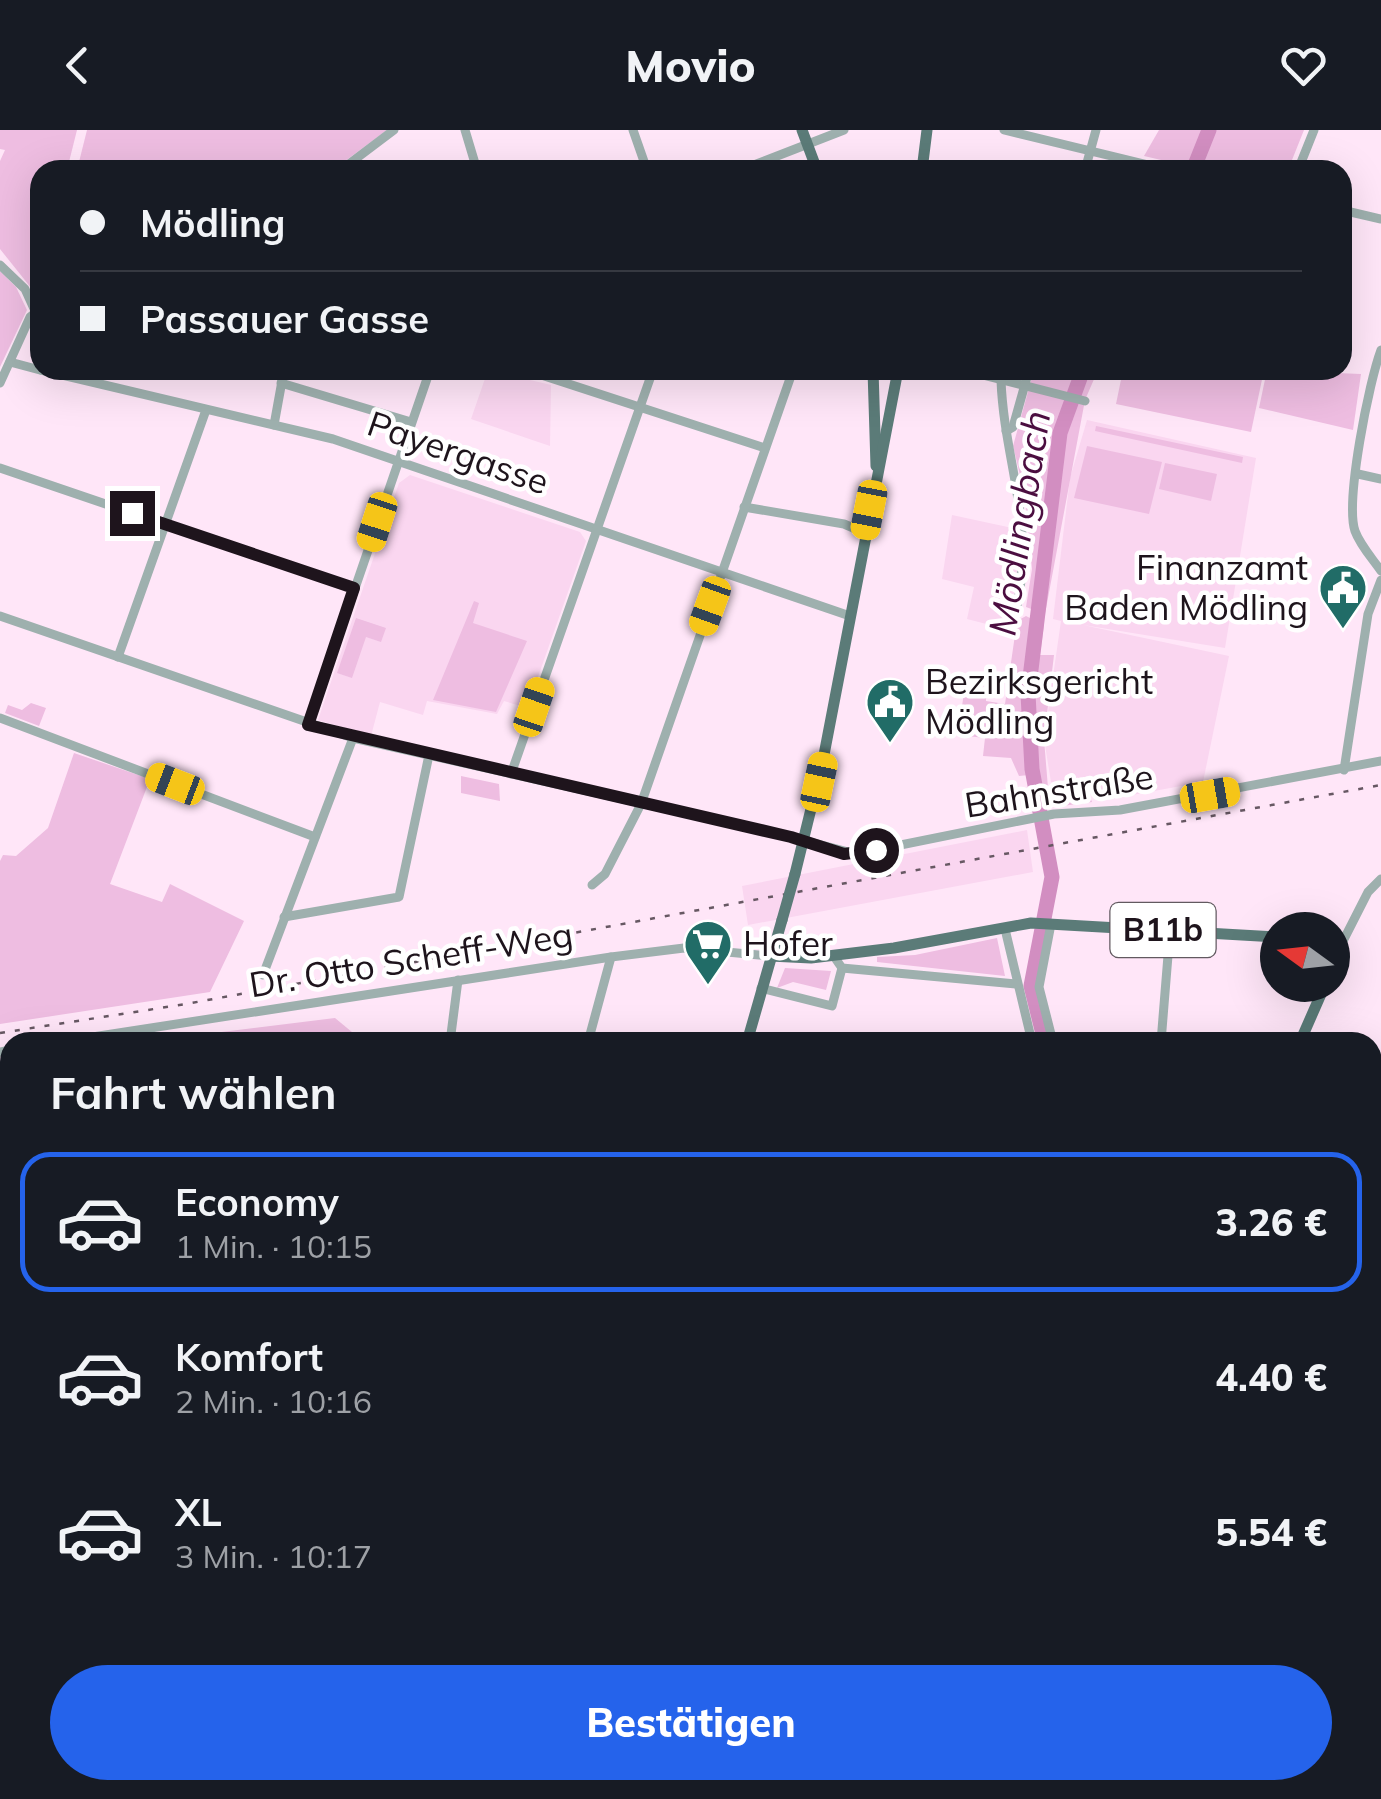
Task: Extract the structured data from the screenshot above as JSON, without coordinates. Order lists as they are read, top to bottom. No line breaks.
{"streets":{"main road":["B11b"],"street":["Payergasse","Bahnstraße","Dr. Otto Scheff-Weg"]},"crossings":[["B11b","Dr. Otto Scheff-Weg"]],"water":["Mödlingbach"],"places":{"public building":["Finanzamt Baden Mödling","Bezirksgericht Mödling"],"supermarket":["Hofer"]},"north":"left","page":{"header":"Movio","banner":["Mödling","Passauer Gasse"],"heading":"Fahrt wählen","list":[{"name":"Economy","note":"1 Min. · 10:15","value":"3.26 €"},{"name":"Komfort","note":"2 Min. · 10:16","value":"4.40 €"},{"name":"XL","note":"3 Min. · 10:17","value":"5.54 €"}],"buttons":"Bestätigen"}}
